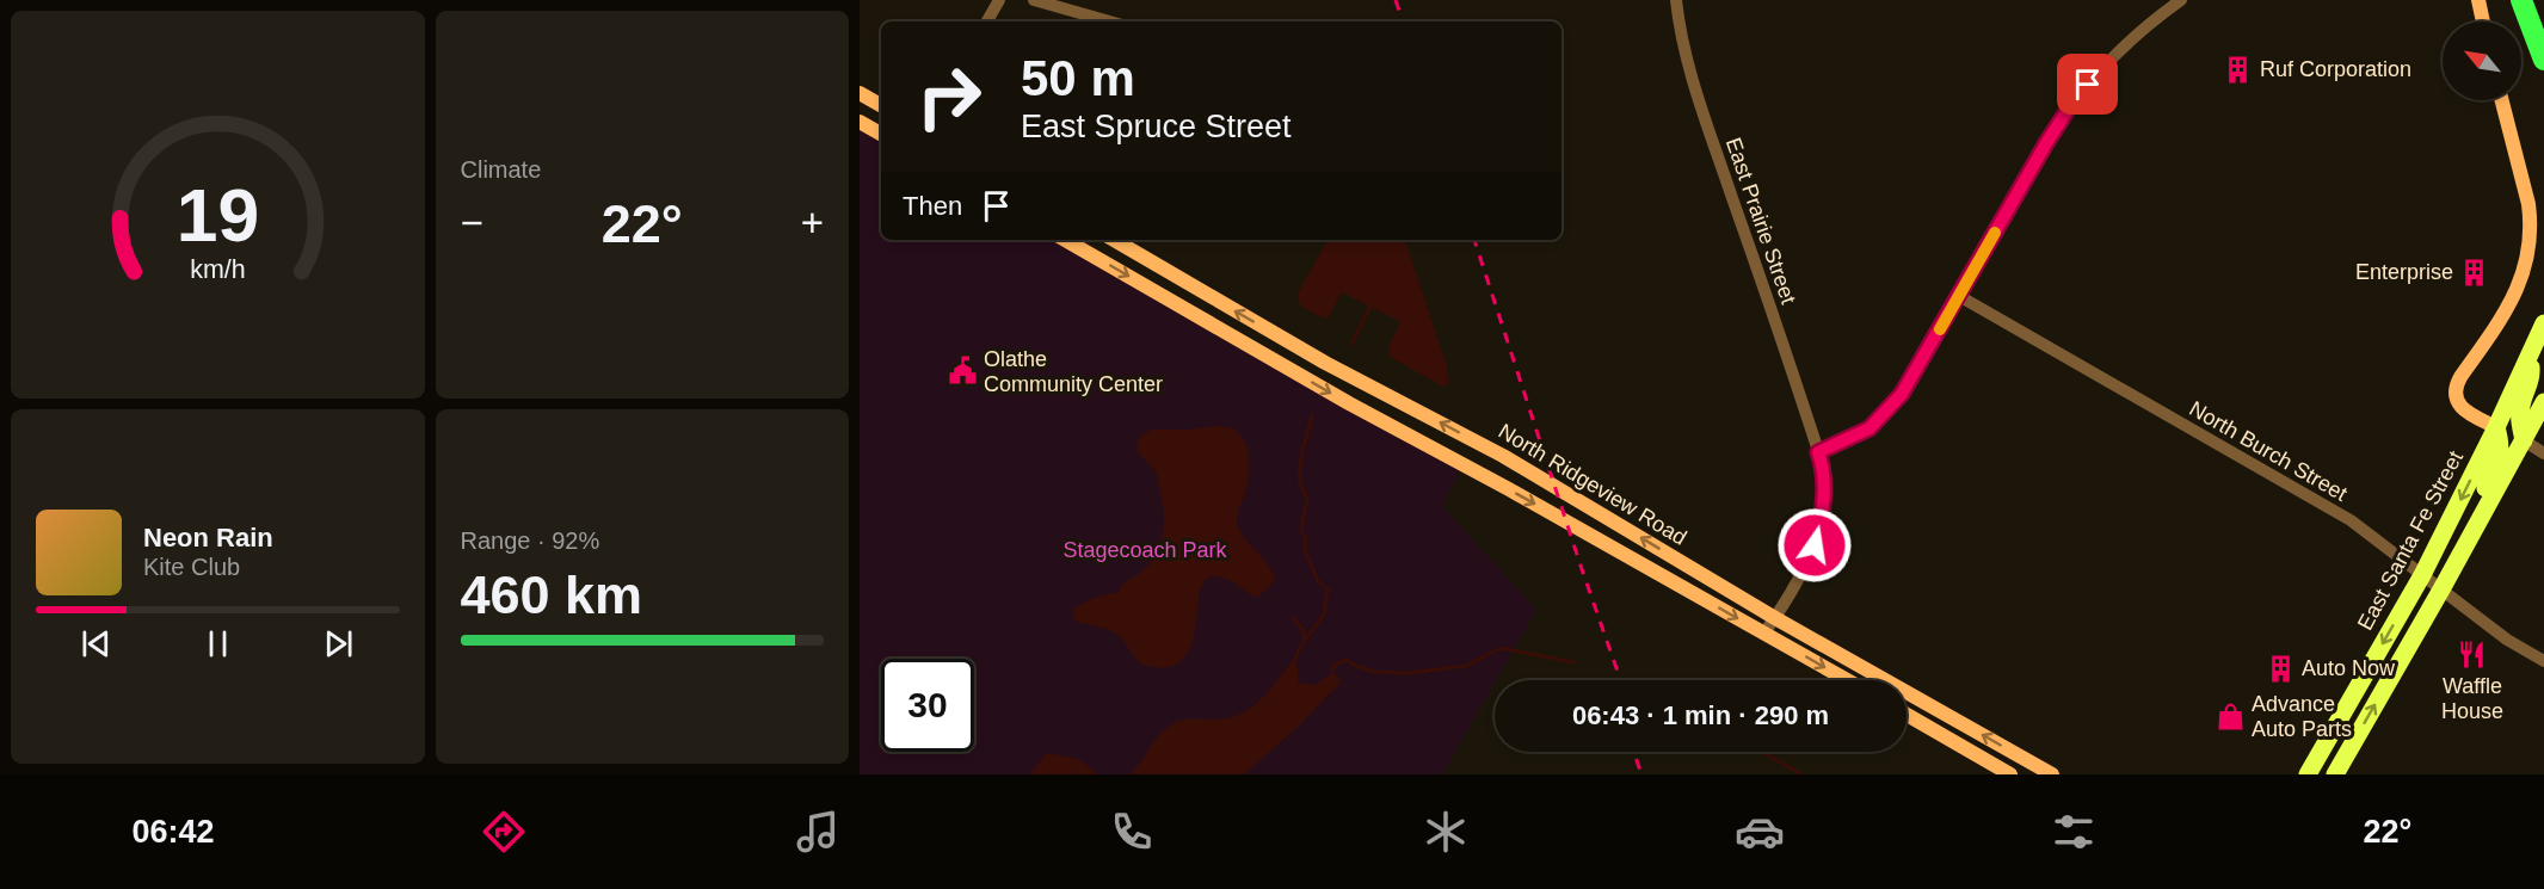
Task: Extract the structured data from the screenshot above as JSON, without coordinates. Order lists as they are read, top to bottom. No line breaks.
{"streets":{"main road":["North Ridgeview Road","East Santa Fe Street"],"street":["East Prairie Street","North Burch Street"]},"crossings":[["East Prairie Street","North Ridgeview Road"],["North Burch Street","East Santa Fe Street"]],"parks":["Stagecoach Park"],"places":{"building":["Ruf Corporation","Enterprise","Auto Now"],"public building":["Olathe Community Center"],"restaurant":["Waffle House"],"shop":["Advance Auto Parts"]},"north":"top left","page":{"tile":["Climate",["Range · 92%","460 km"]],"turn":["50 m","East Spruce Street"],"then":"Then","heat":["−","22°","+"],"song":["Neon Rain","Kite Club"],"limit":"30","trip":"06:43 · 1 min · 290 m","tabs":["06:42","22°"],"gauge":["19","km/h"]}}
